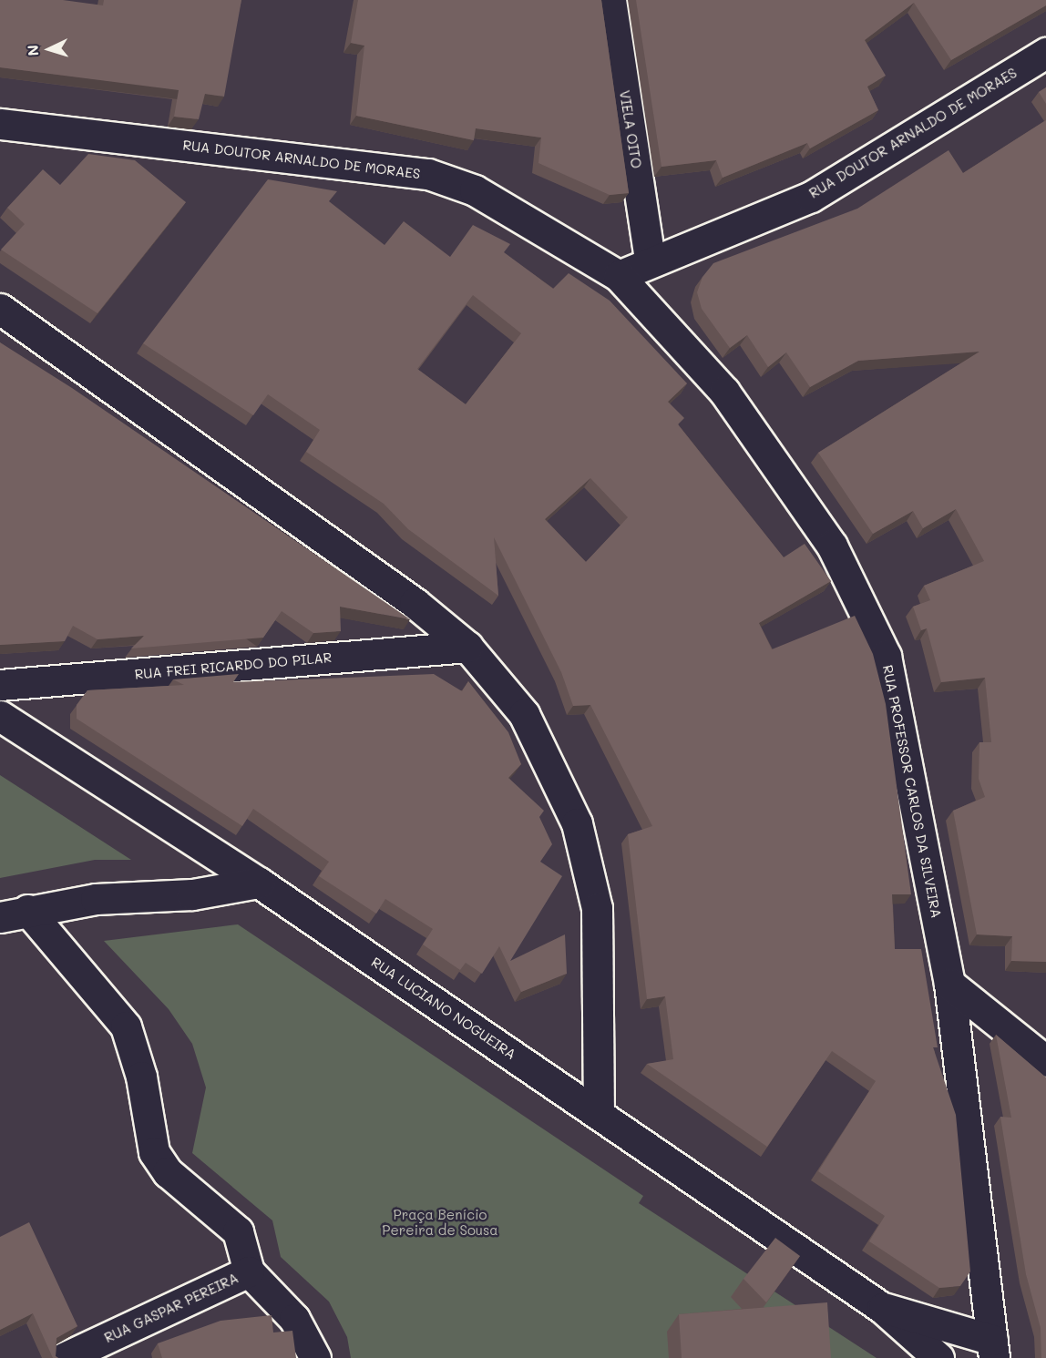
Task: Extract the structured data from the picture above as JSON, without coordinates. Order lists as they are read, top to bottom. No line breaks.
{"streets":{"street":["VIELA OITO","RUA DOUTOR ARNALDO DE MORAES","RUA FREI RICARDO DO PILAR","RUA PROFESSOR CARLOS DA SILVEIRA","RUA LUCIANO NOGUEIRA","RUA GASPAR PEREIRA"]},"crossings":[["VIELA OITO","RUA DOUTOR ARNALDO DE MORAES"],["RUA DOUTOR ARNALDO DE MORAES","RUA PROFESSOR CARLOS DA SILVEIRA"],["RUA PROFESSOR CARLOS DA SILVEIRA","RUA LUCIANO NOGUEIRA"]],"parks":["Praça Benício Pereira de Sousa"],"north":"left"}
